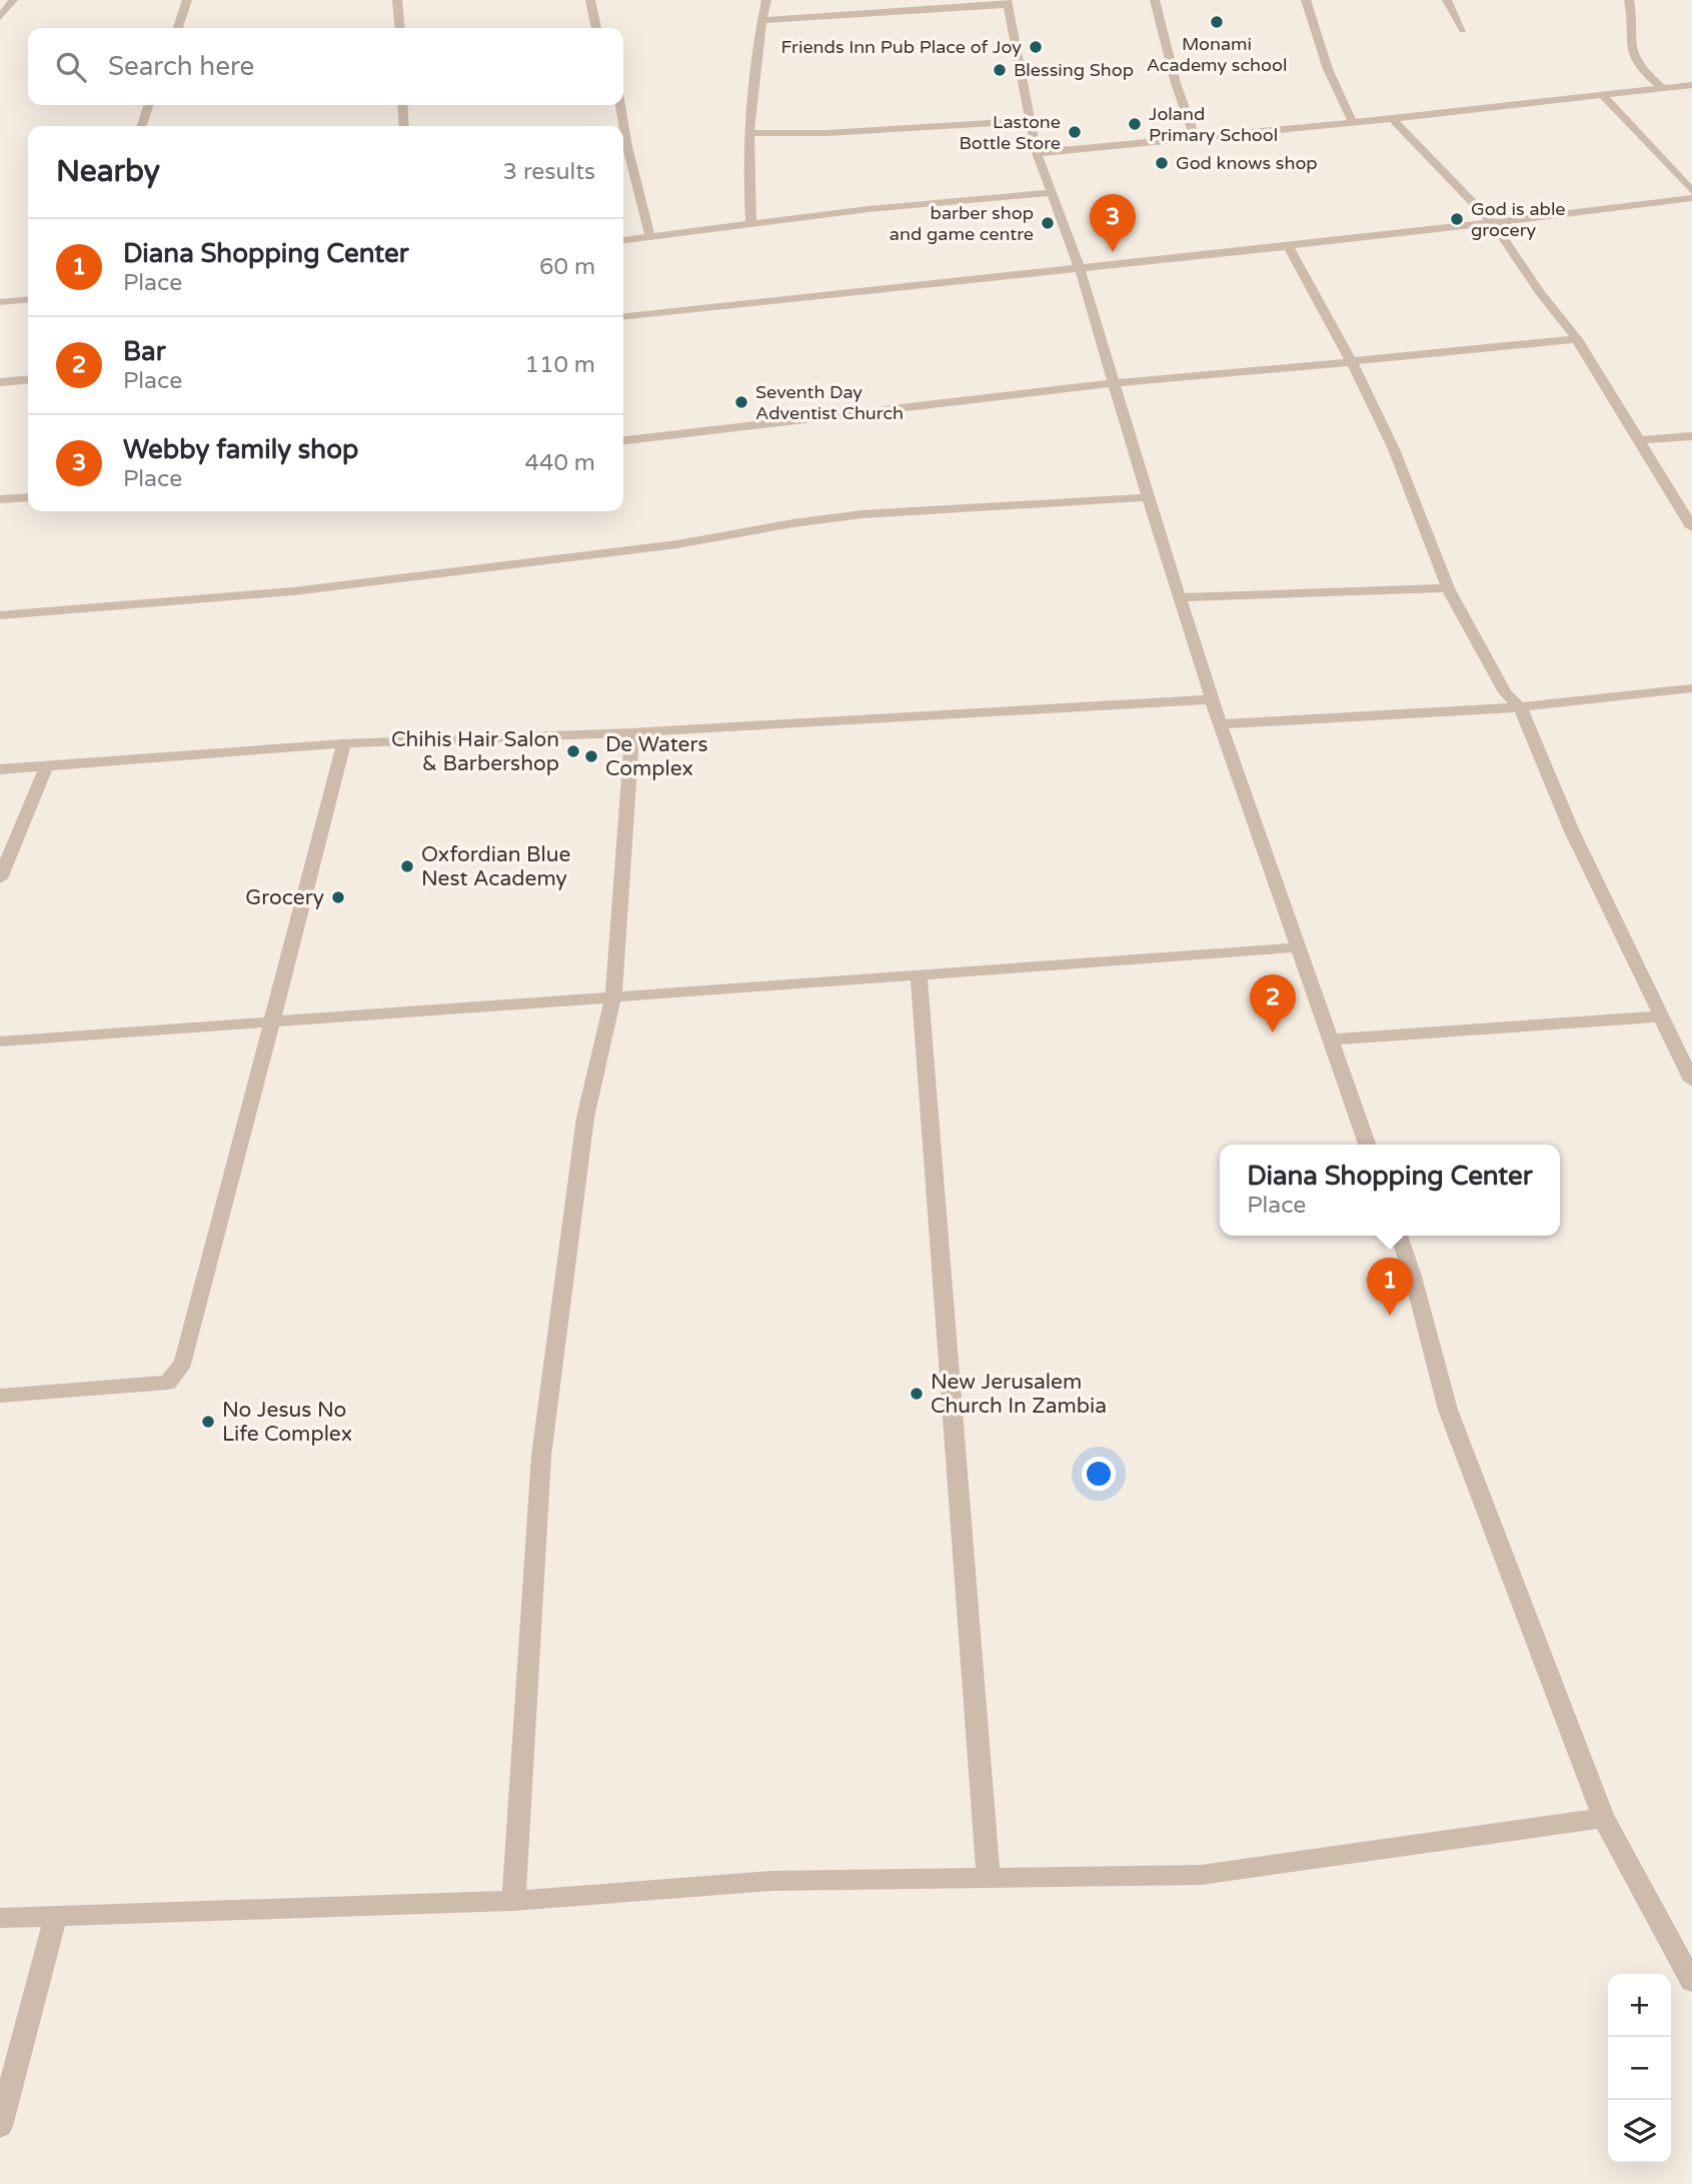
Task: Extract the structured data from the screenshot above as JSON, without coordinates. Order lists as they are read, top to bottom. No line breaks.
{"places":["Monami Academy school","Friends Inn Pub Place of Joy","Blessing Shop","Joland Primary School","Lastone Bottle Store","God knows shop","God is able grocery","barber shop and game centre","Seventh Day Adventist Church","Chihis Hair Salon & Barbershop","De Waters Complex","Oxfordian Blue Nest Academy","Grocery","New Jerusalem Church In Zambia","No Jesus No Life Complex"],"page":{"search":"Search here","heading":["Nearby","3 results"],"pins":["3","2","1"],"list":[{"mark":"1","name":"Diana Shopping Center","note":"Place","value":"60 m"},{"mark":"2","name":"Bar","note":"Place","value":"110 m"},{"mark":"3","name":"Webby family shop","note":"Place","value":"440 m"}],"popup":["Diana Shopping Center","Place"],"map_buttons":["+","−"]}}
